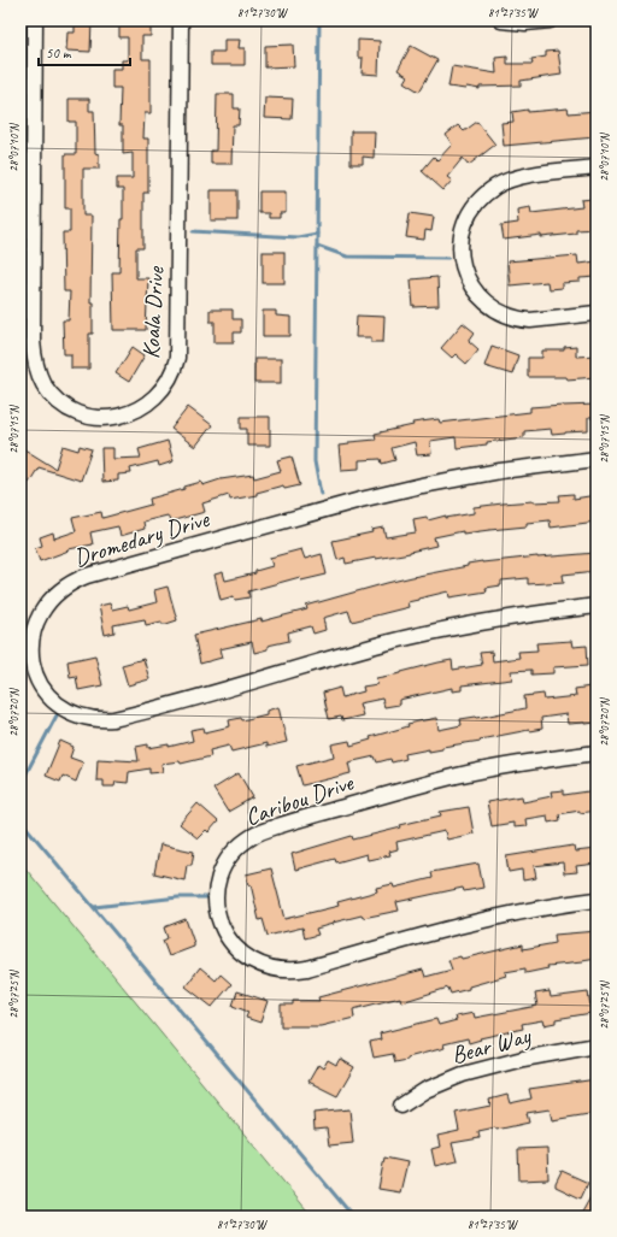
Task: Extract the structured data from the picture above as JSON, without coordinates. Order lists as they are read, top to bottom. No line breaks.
{"streets":{"street":["Koala Drive","Dromedary Drive","Caribou Drive","Bear Way"]},"scale_bar":"50 m","coordinates":["81°27'30\"W","81°27'35\"W","28°07'10\"N","28°07'15\"N","28°07'20\"N","28°07'25\"N"]}
